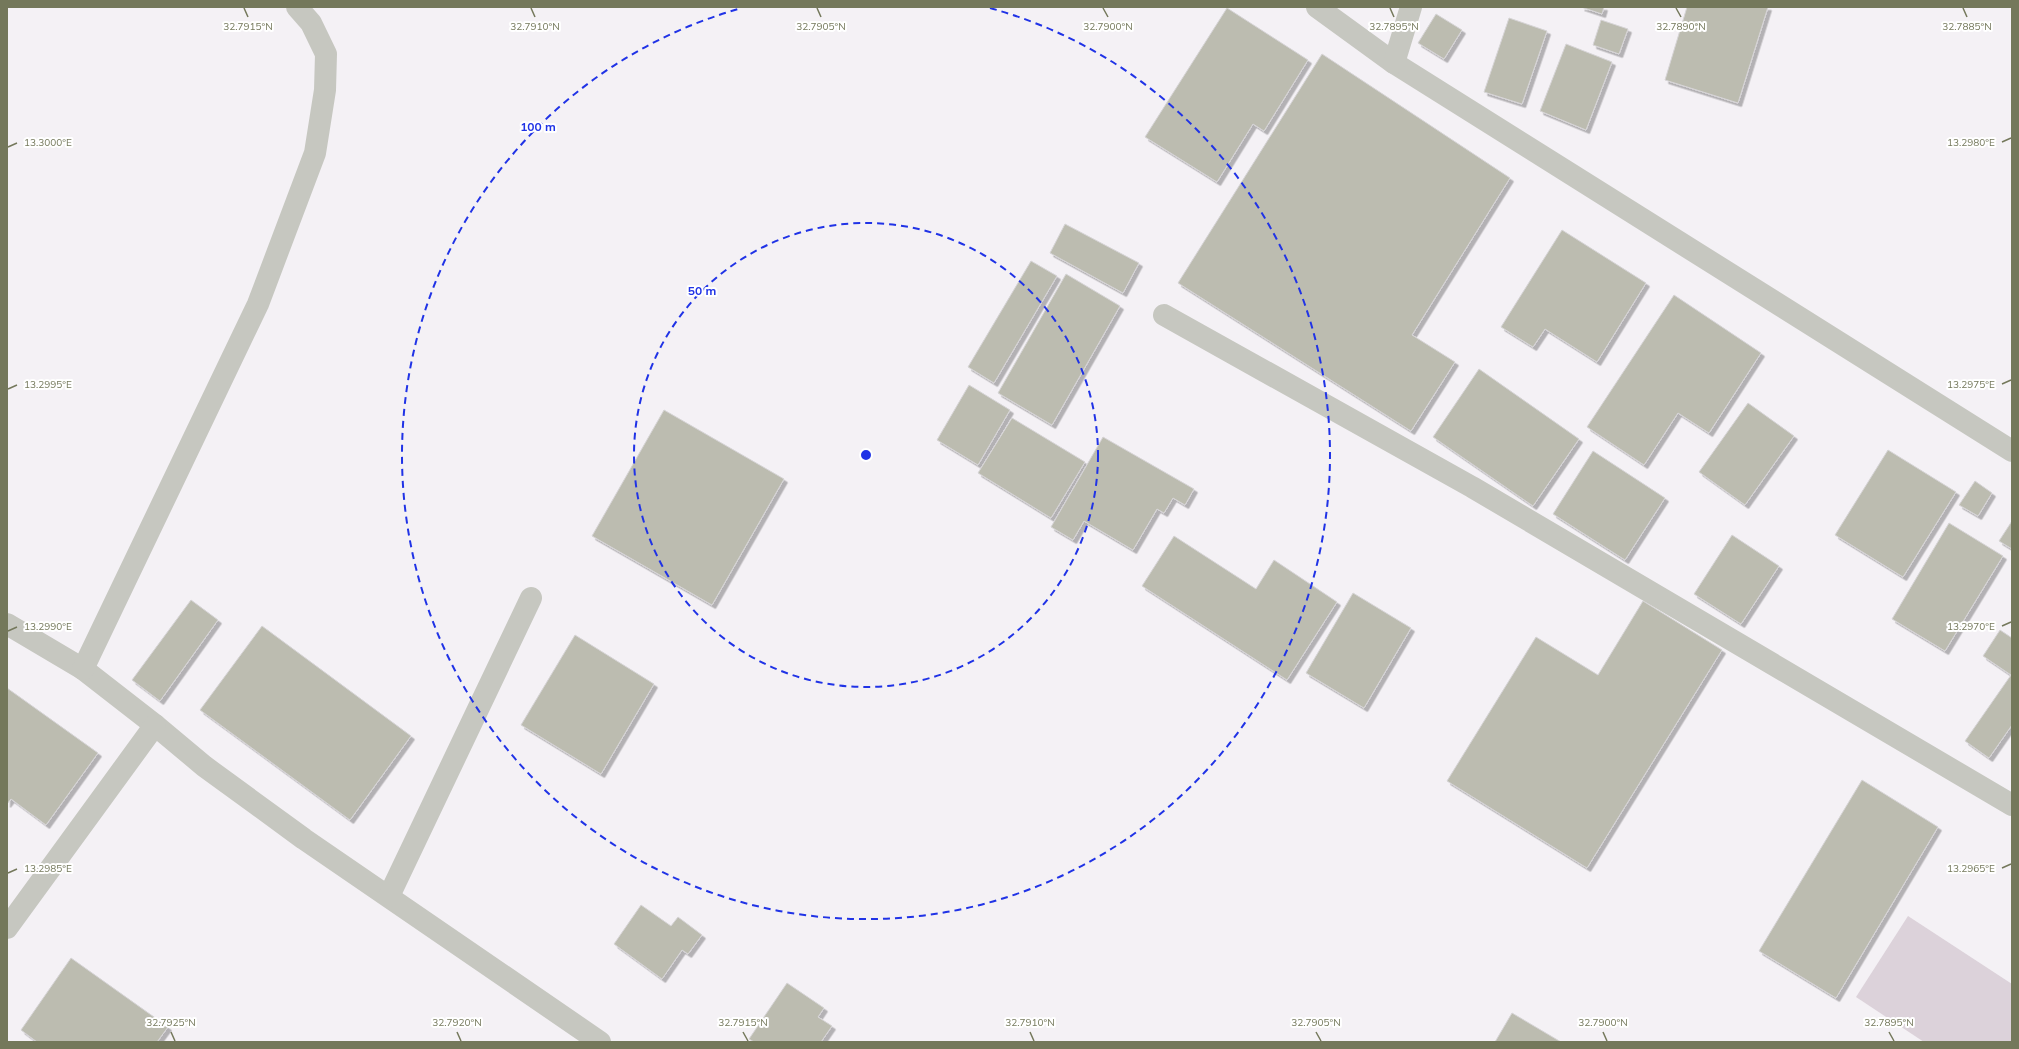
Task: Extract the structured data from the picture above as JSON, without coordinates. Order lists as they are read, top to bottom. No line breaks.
{"coordinates":["32.7890°N","32.7885°N","32.7915°N","32.7910°N","32.7905°N","32.7900°N","32.7895°N","13.2980°E","13.3000°E","13.2975°E","13.2995°E","13.2970°E","13.2990°E","13.2965°E","13.2985°E","32.7925°N","32.7920°N"],"rings":["100 m","50 m"]}
